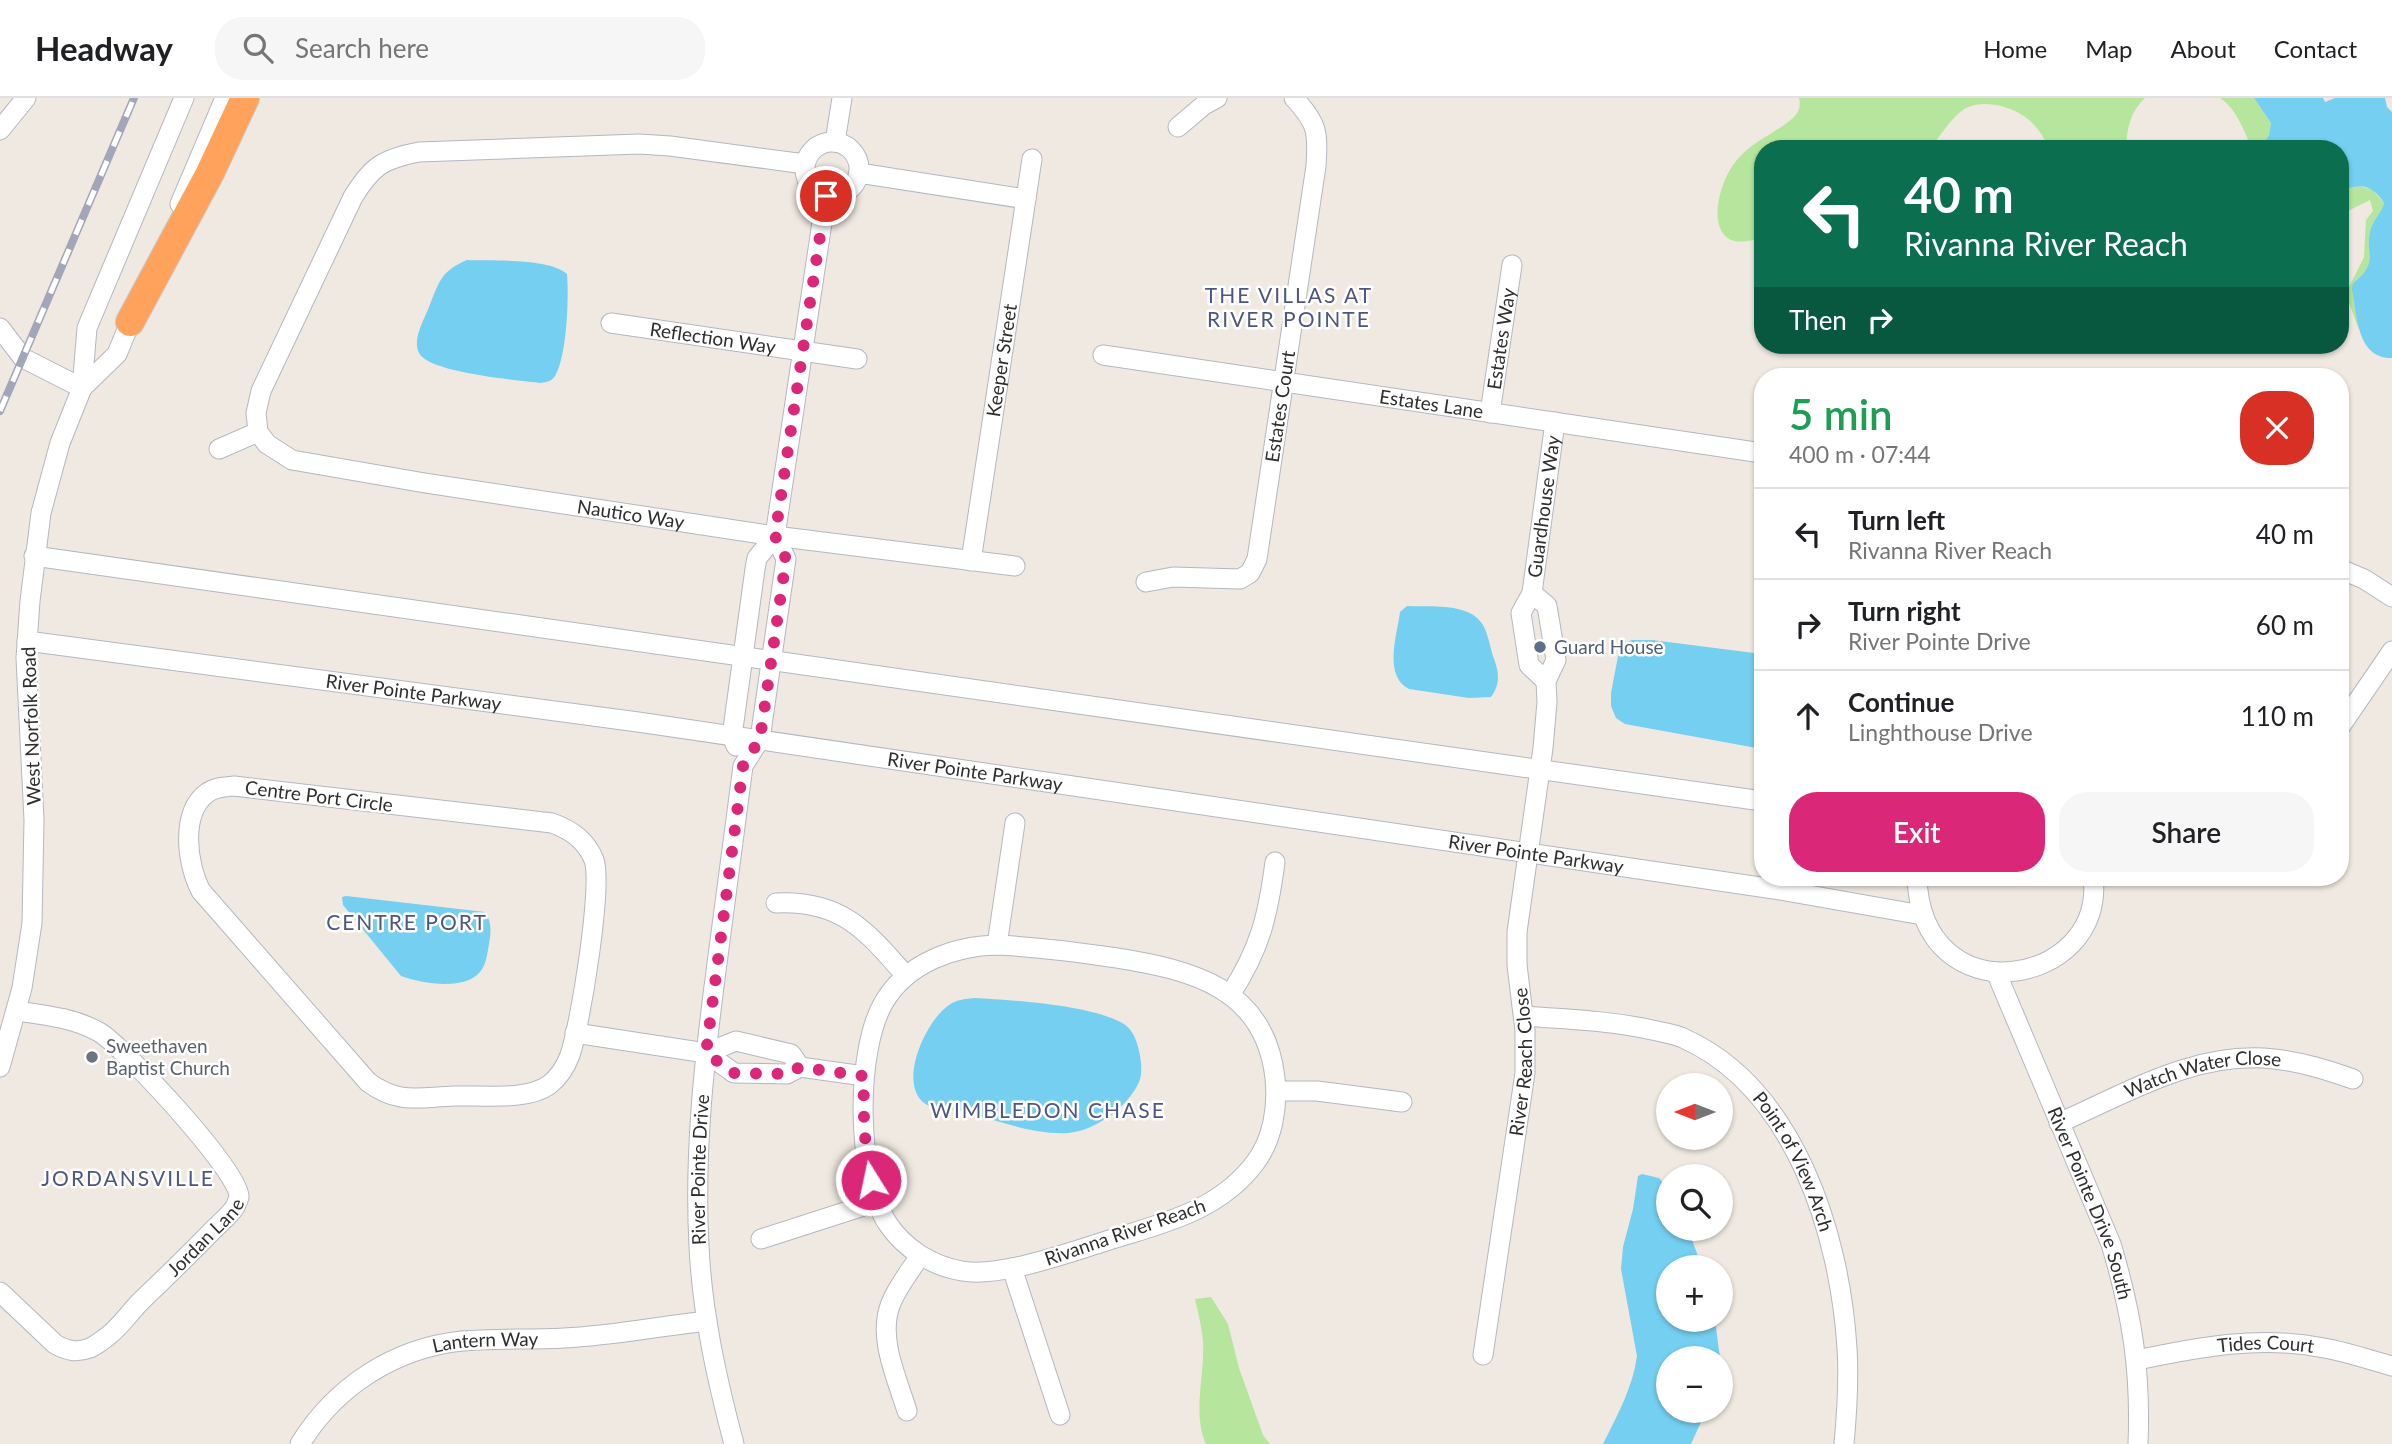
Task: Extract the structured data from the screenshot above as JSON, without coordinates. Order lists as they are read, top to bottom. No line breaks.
{"streets":{"street":["Reflection Way","Estates Way","Keeper Street","Estates Lane","Estates Court","Guardhouse Way","Nautico Way","River Pointe Parkway","West Norfolk Road","Centre Port Circle","River Reach Close","Watch Water Close","Point of View Arch","River Pointe Drive","River Pointe Drive South","Rivanna River Reach","Jordan Lane","Lantern Way","Tides Court"]},"crossings":[["Estates Way","Estates Lane"],["Keeper Street","Nautico Way"],["Estates Lane","Estates Court"],["Estates Lane","Guardhouse Way"],["Guardhouse Way","River Reach Close"],["Nautico Way","River Pointe Drive"],["River Pointe Parkway","West Norfolk Road"],["River Pointe Parkway","River Reach Close"],["River Pointe Parkway","River Pointe Drive"],["West Norfolk Road","Jordan Lane"],["River Reach Close","Point of View Arch"],["Watch Water Close","River Pointe Drive South"],["River Pointe Drive","Lantern Way"],["River Pointe Drive South","Tides Court"]],"districts":["THE VILLAS AT RIVER POINTE","CENTRE PORT","WIMBLEDON CHASE","JORDANSVILLE"],"places":["Guard House","Sweethaven Baptist Church"],"north":"left","page":{"header":"Headway","search":"Search here","nav":["Home","Map","About","Contact"],"turn":["40 m","Rivanna River Reach"],"then":"Then","heading":["5 min","400 m · 07:44"],"list":[{"name":"Turn left","note":"Rivanna River Reach","value":"40 m"},{"name":"Turn right","note":"River Pointe Drive","value":"60 m"},{"name":"Continue","note":"Linghthouse Drive","value":"110 m"}],"buttons":["Exit","Share"],"map_buttons":["+","−"]}}
